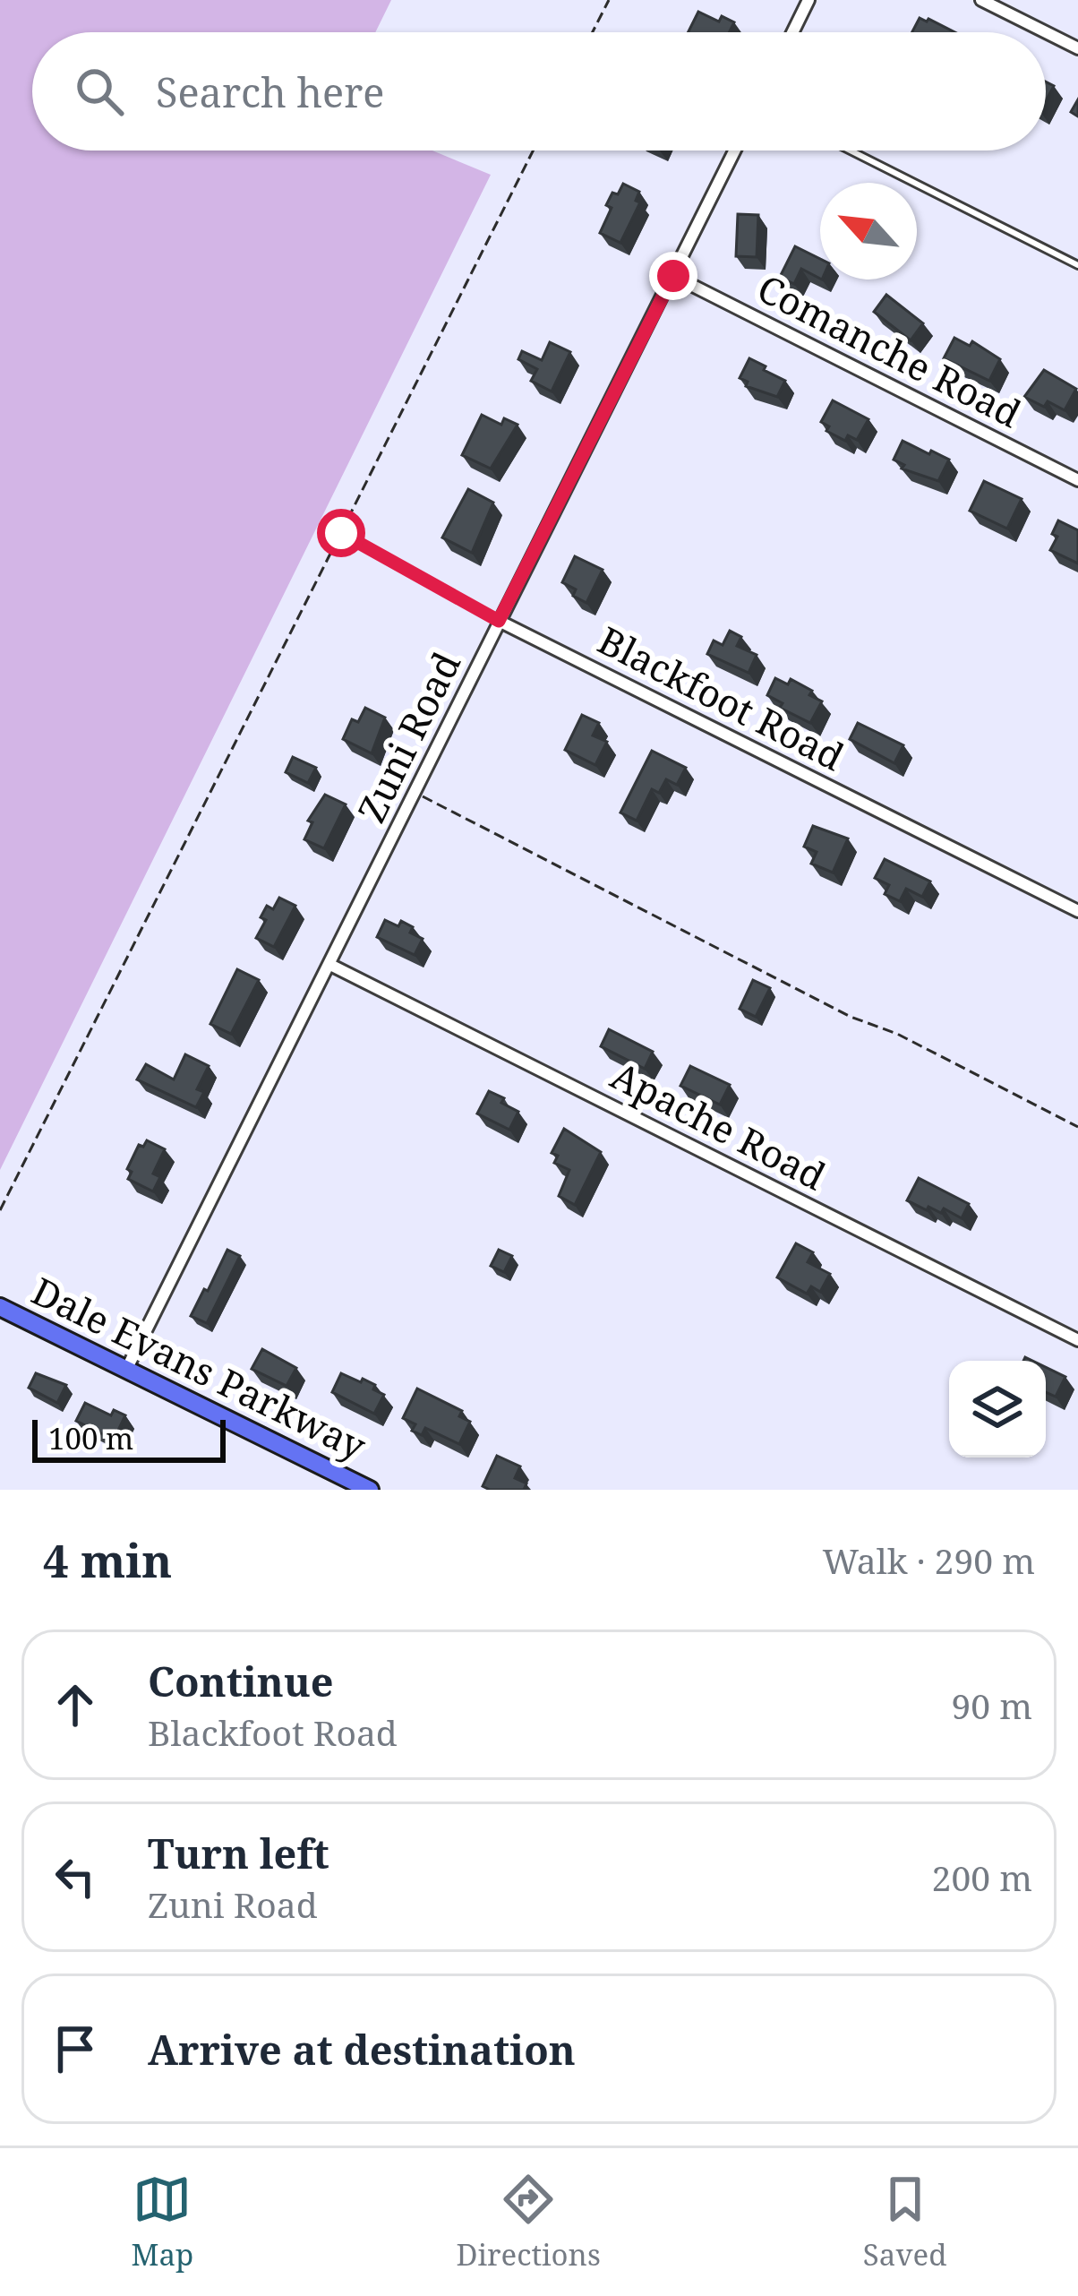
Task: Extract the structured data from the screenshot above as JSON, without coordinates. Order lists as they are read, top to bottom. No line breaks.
{"streets":{"main road":["Dale Evans Parkway"],"street":["Comanche Road","Blackfoot Road","Zuni Road","Apache Road"]},"crossings":[["Comanche Road","Zuni Road"],["Blackfoot Road","Zuni Road"],["Zuni Road","Apache Road"],["Zuni Road","Dale Evans Parkway"]],"scale_bar":"100 m","north":"top left","page":{"search":"Search here","scale":"100 m","heading":["4 min","Walk · 290 m"],"list":[["Continue","Blackfoot Road","90 m"],["Turn left","Zuni Road","200 m"],"Arrive at destination"],"nav":["Map","Directions","Saved"]}}
